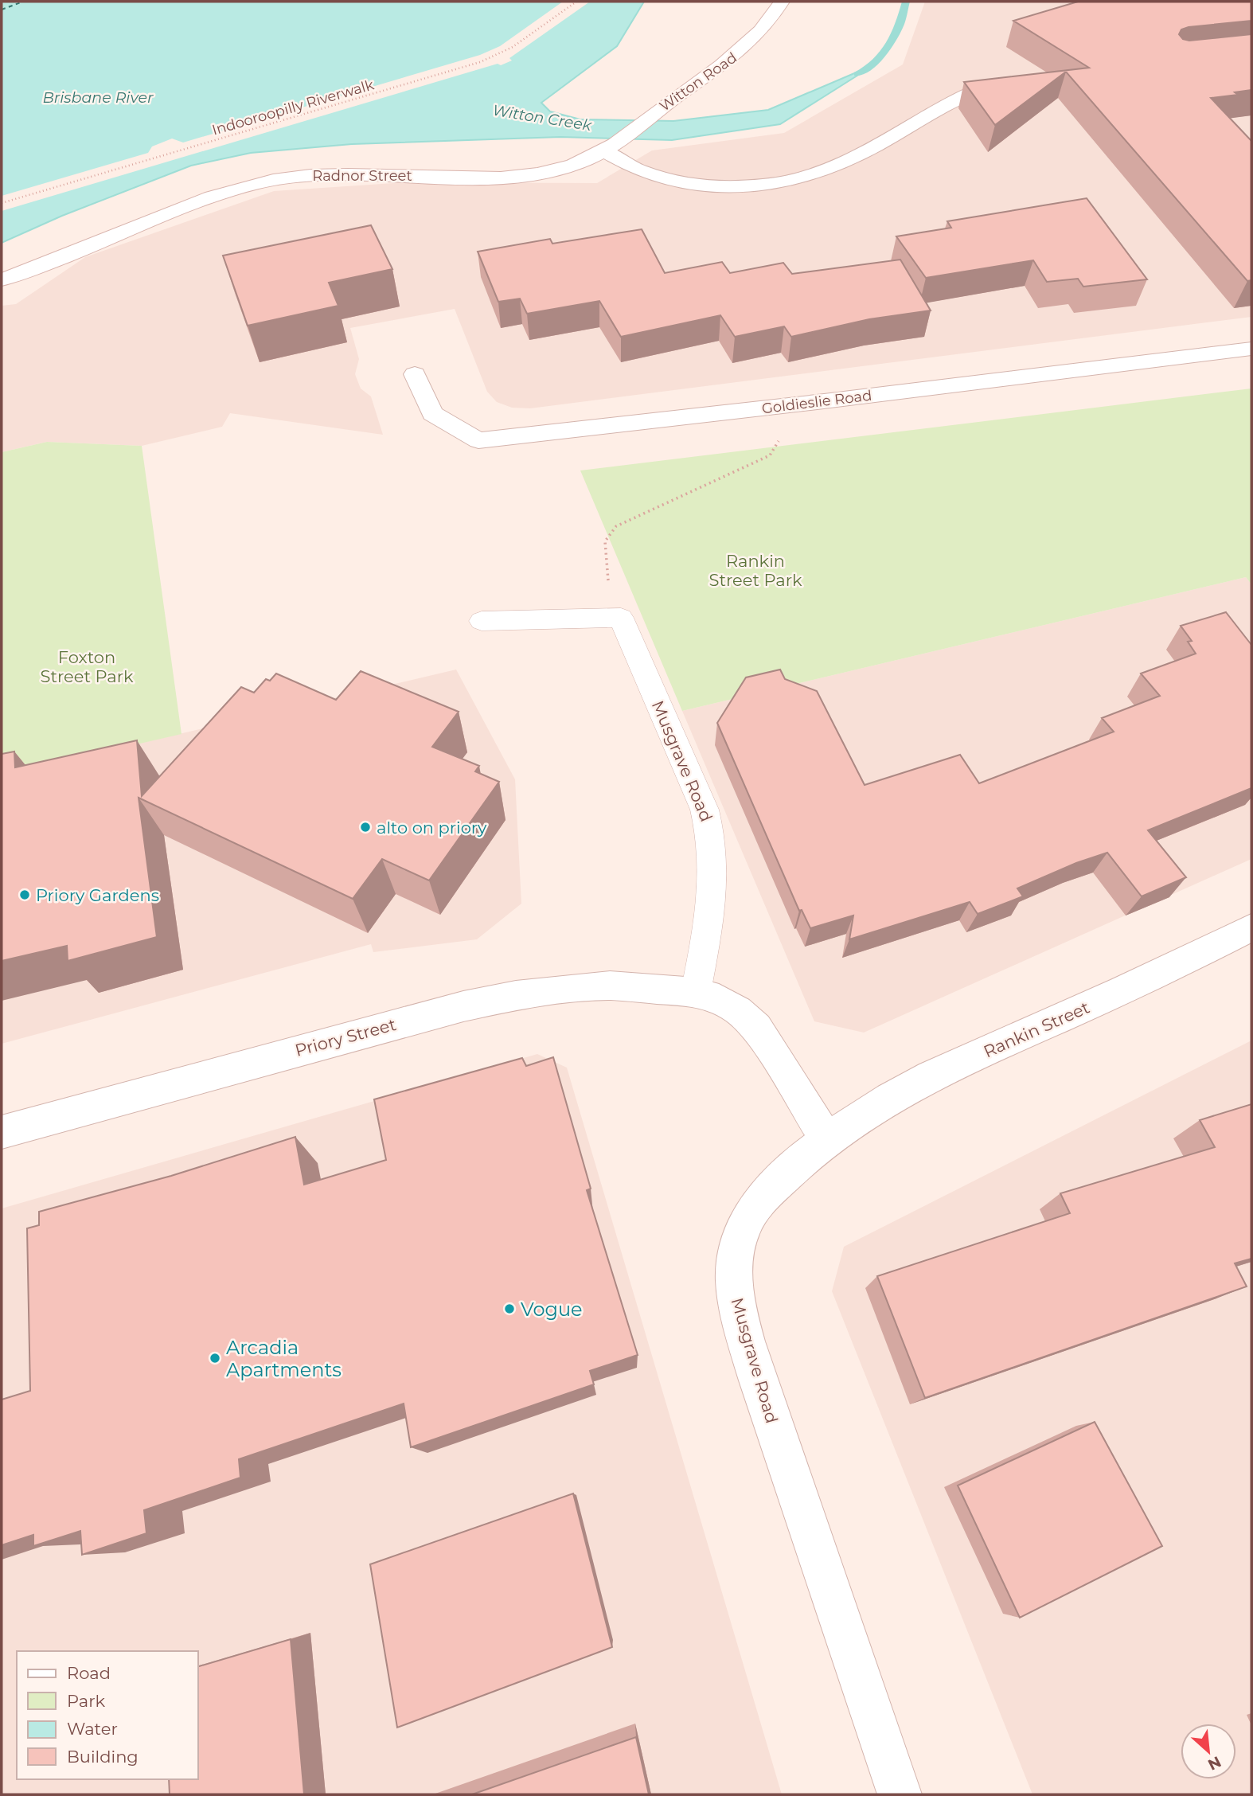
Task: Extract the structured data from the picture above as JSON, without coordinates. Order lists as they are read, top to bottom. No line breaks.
{"streets":{"street":["Witton Road","Radnor Street","Goldieslie Road","Musgrave Road","Rankin Street","Priory Street"],"path":["Indooroopilly Riverwalk"]},"crossings":[["Witton Road","Radnor Street"],["Musgrave Road","Rankin Street"],["Musgrave Road","Priory Street"]],"water":["Brisbane River","Witton Creek"],"parks":["Rankin Street Park","Foxton Street Park"],"places":["alto on priory","Priory Gardens","Vogue","Arcadia Apartments"],"legend":["Road","Park","Water","Building"],"north":"bottom right"}
